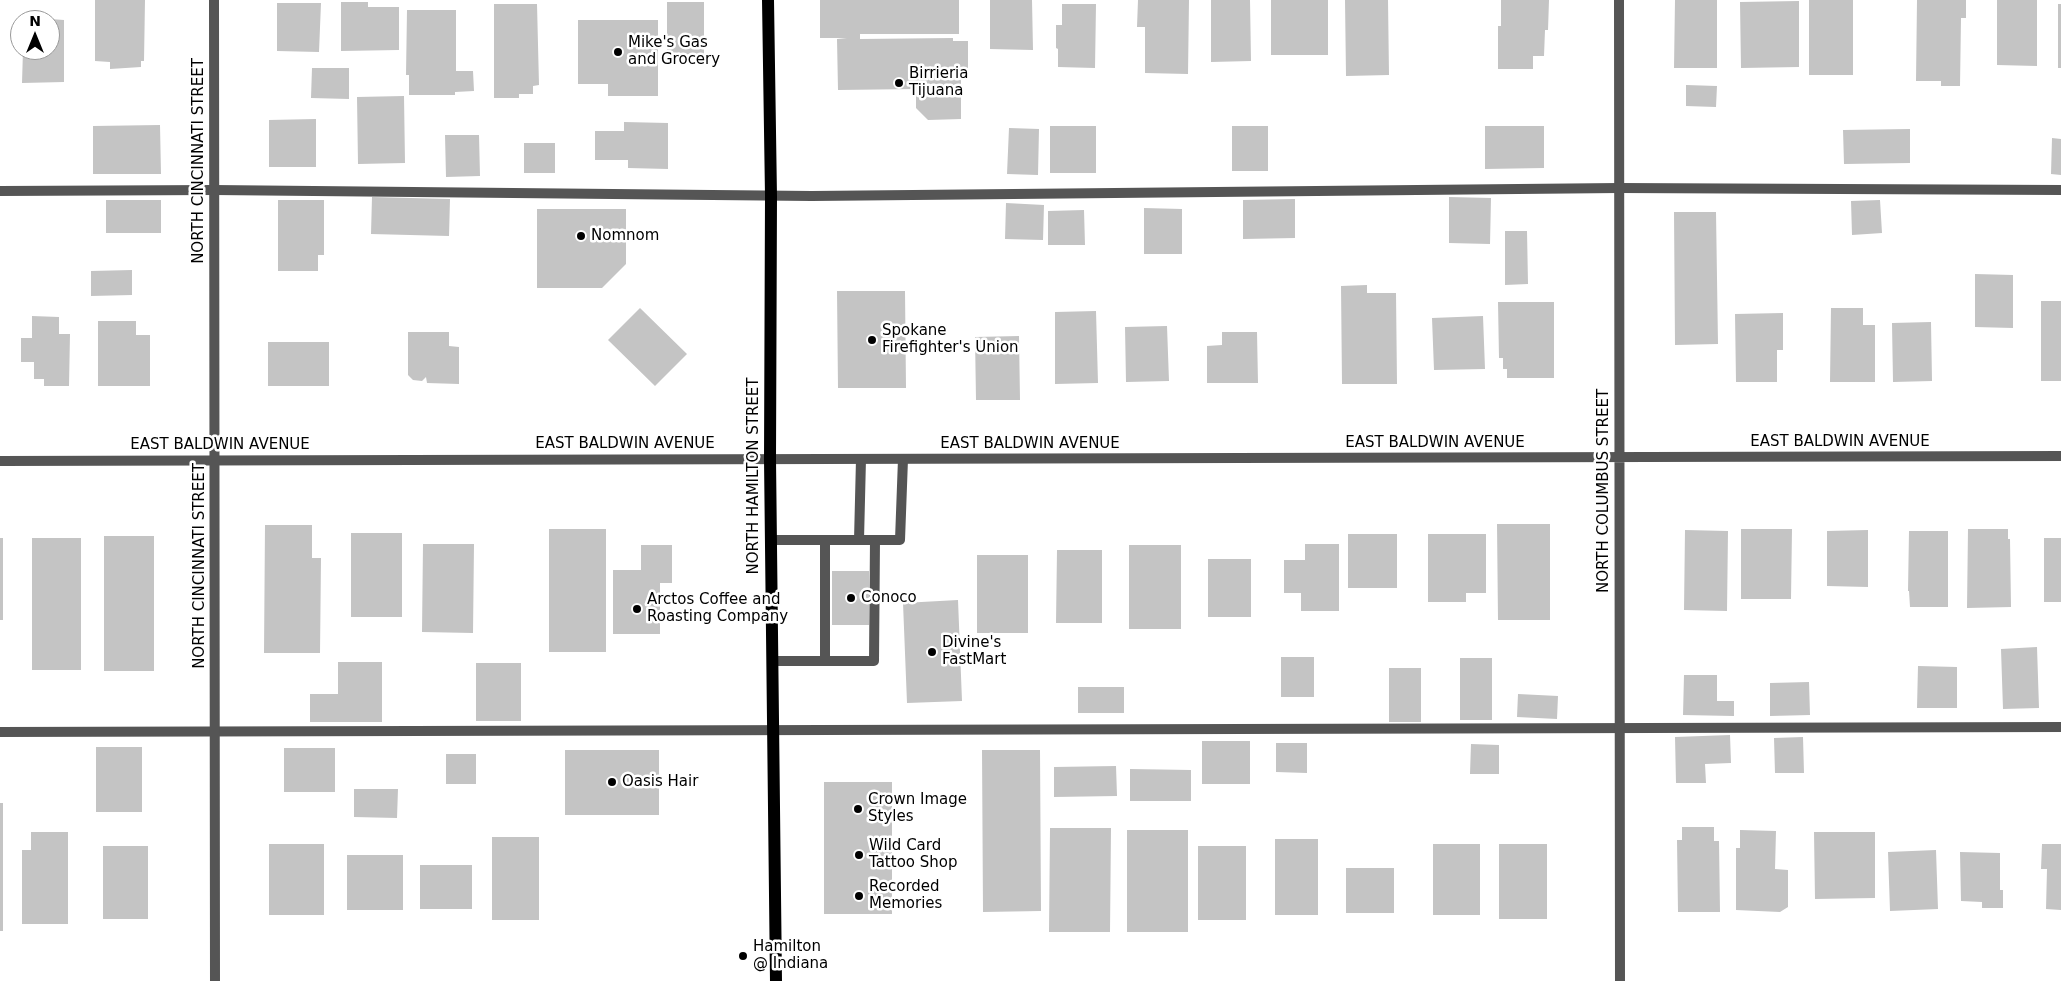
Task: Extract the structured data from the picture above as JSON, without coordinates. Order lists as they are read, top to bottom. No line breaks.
{"streets":{"main road":["NORTH HAMILTON STREET"],"street":["NORTH CINCINNATI STREET","EAST BALDWIN AVENUE","NORTH COLUMBUS STREET"]},"crossings":[["NORTH CINCINNATI STREET","EAST BALDWIN AVENUE"],["EAST BALDWIN AVENUE","NORTH HAMILTON STREET"],["EAST BALDWIN AVENUE","NORTH COLUMBUS STREET"]],"places":["Mike's Gas and Grocery","Birrieria Tijuana","Nomnom","Spokane Firefighter's Union","Conoco","Arctos Coffee and Roasting Company","Divine's FastMart","Oasis Hair","Crown Image Styles","Wild Card Tattoo Shop","Recorded Memories","Hamilton @ Indiana"],"north":"top"}
